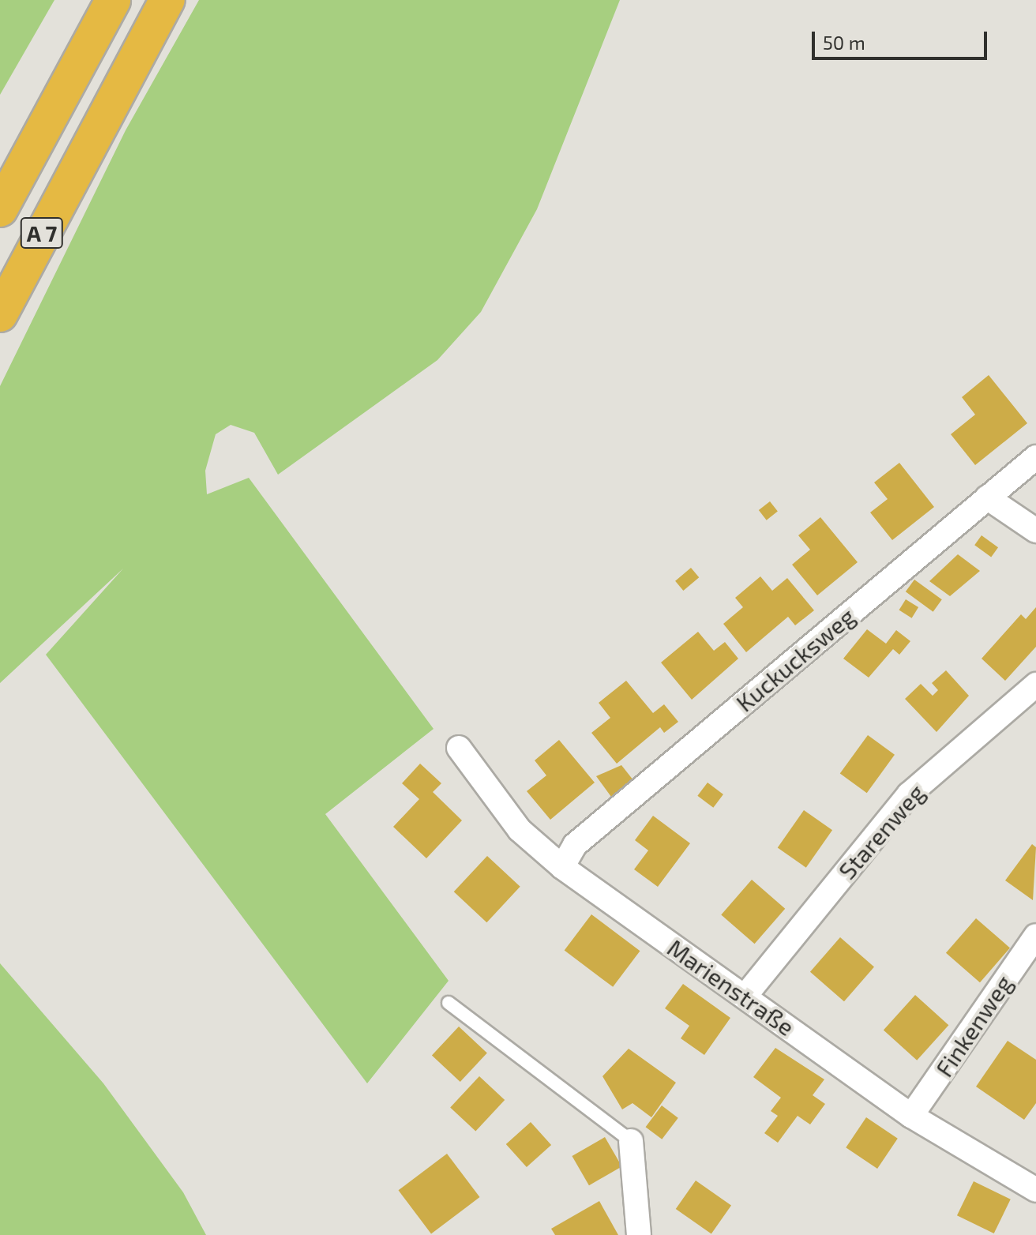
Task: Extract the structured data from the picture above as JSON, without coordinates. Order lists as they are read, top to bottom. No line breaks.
{"streets":{"highway":["A 7"],"street":["Kuckucksweg","Starenweg","Marienstraße","Finkenweg"]},"crossings":[["Kuckucksweg","Marienstraße"],["Starenweg","Marienstraße"],["Marienstraße","Finkenweg"]],"scale_bar":"50 m"}
